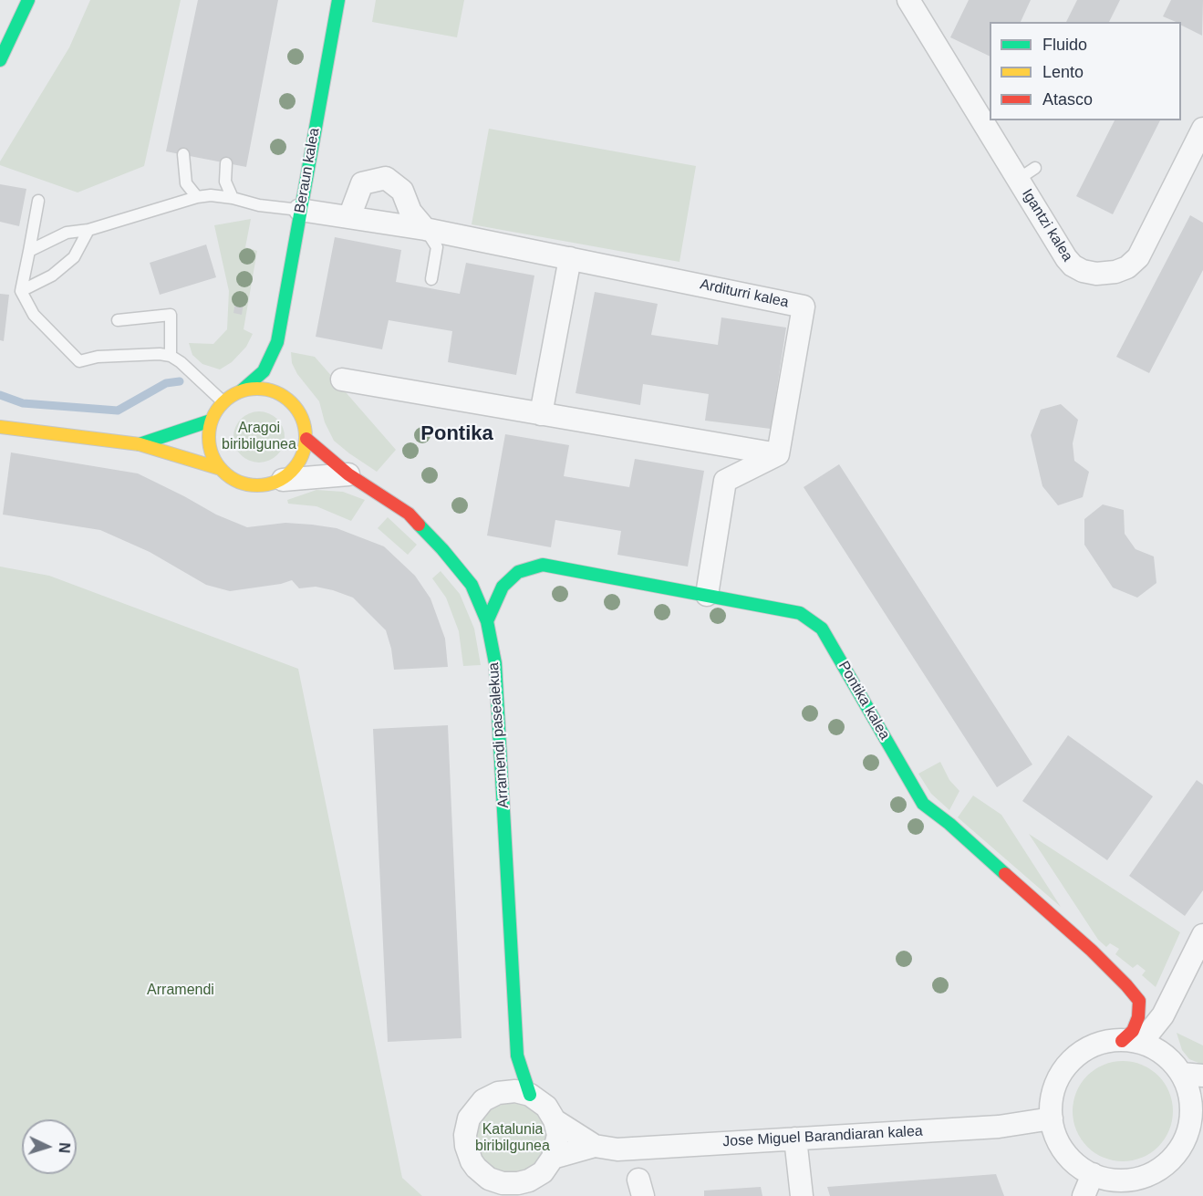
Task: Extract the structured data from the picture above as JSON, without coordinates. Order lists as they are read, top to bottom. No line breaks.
{"streets":{"main road":["Beraun kalea","Pontika kalea","Arramendi pasealekua"],"street":["Igantzi kalea","Arditurri kalea","Jose Miguel Barandiaran kalea"]},"crossings":[["Beraun kalea","Arditurri kalea"],["Beraun kalea","Arramendi pasealekua"],["Pontika kalea","Arramendi pasealekua"],["Pontika kalea","Jose Miguel Barandiaran kalea"]],"districts":["Pontika"],"parks":["Aragoi biribilgunea","Arramendi","Katalunia biribilgunea"],"legend":["Fluido","Lento","Atasco"],"north":"right"}
